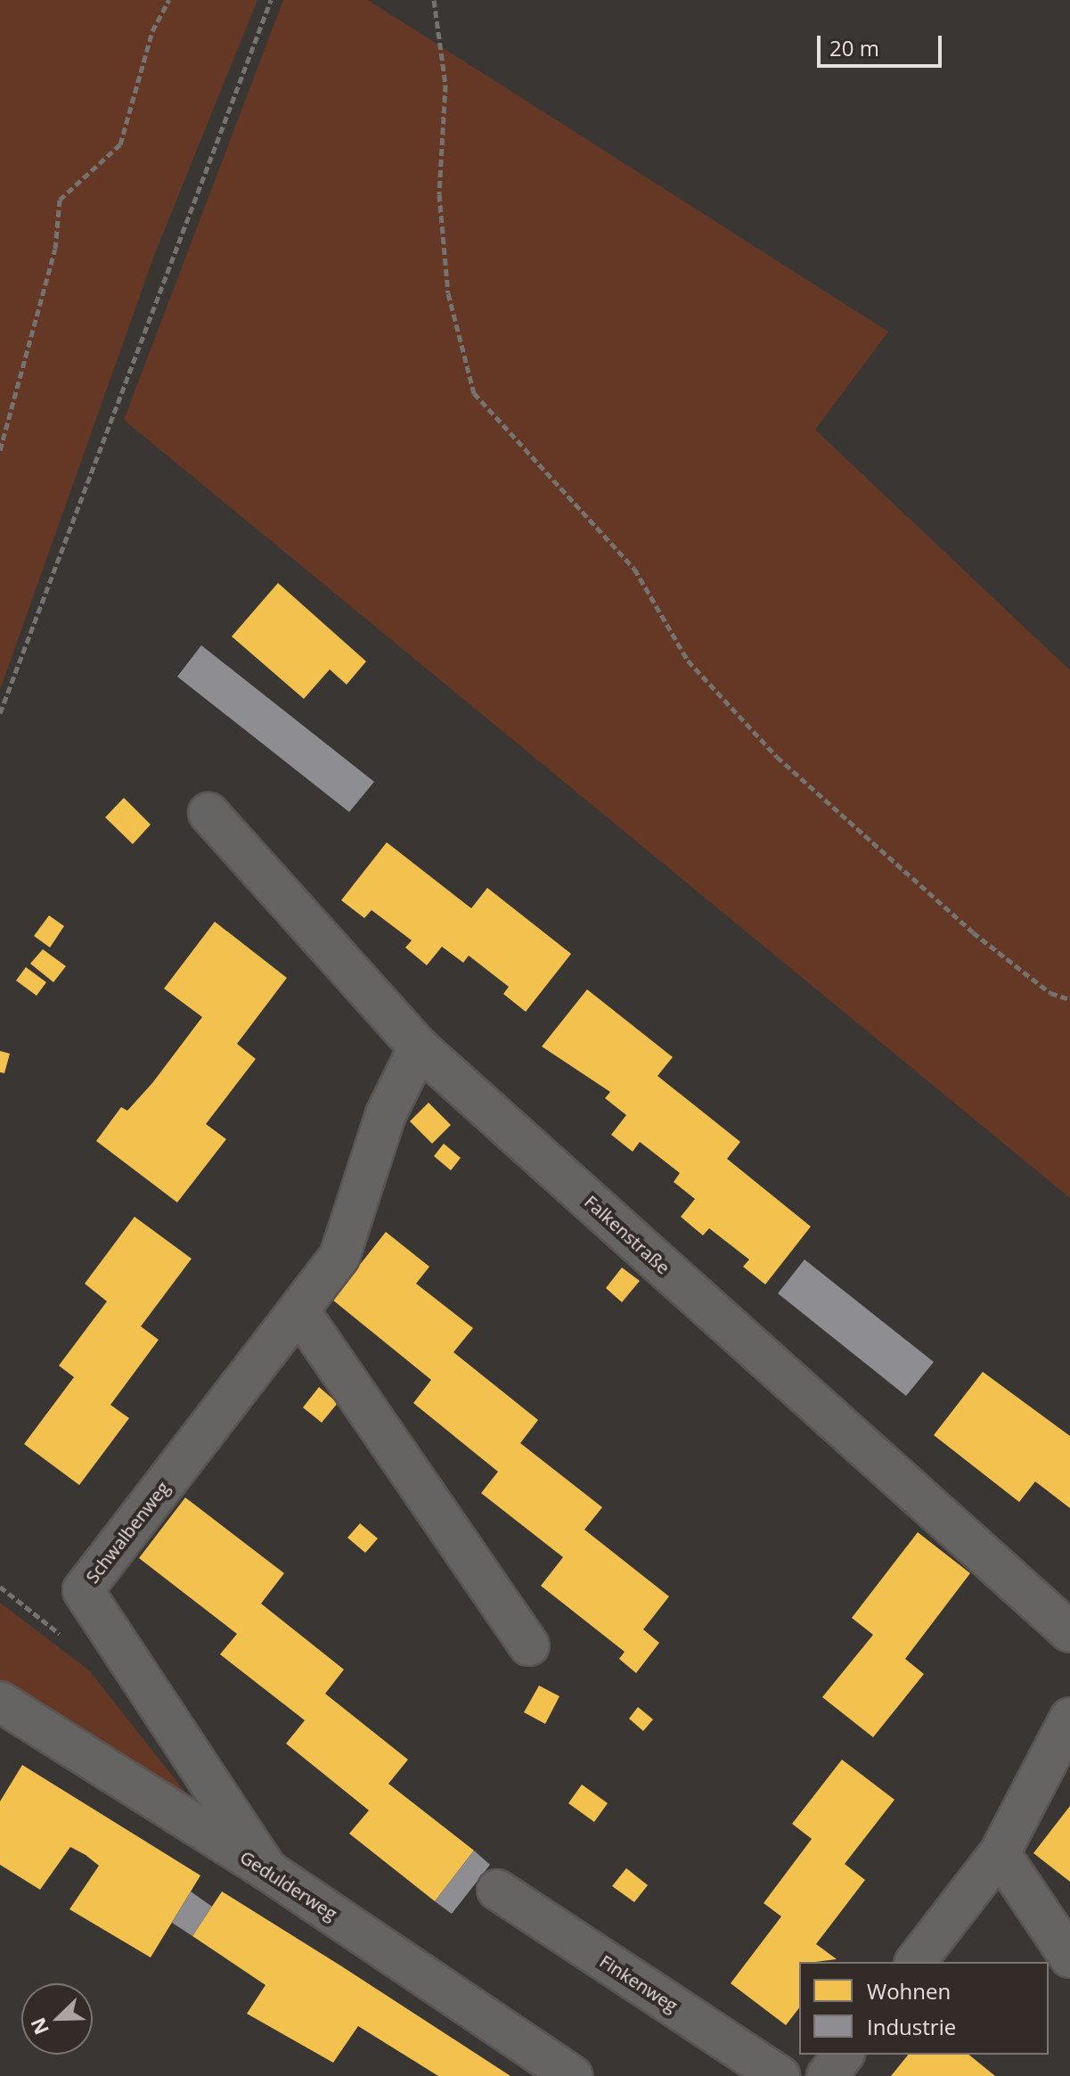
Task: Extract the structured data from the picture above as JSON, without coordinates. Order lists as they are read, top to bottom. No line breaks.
{"streets":{"street":["Falkenstraße","Schwalbenweg","Gedulderweg","Finkenweg"]},"crossings":[["Falkenstraße","Schwalbenweg"],["Schwalbenweg","Gedulderweg"]],"legend":["Wohnen","Industrie"],"scale_bar":"20 m","north":"bottom left"}
